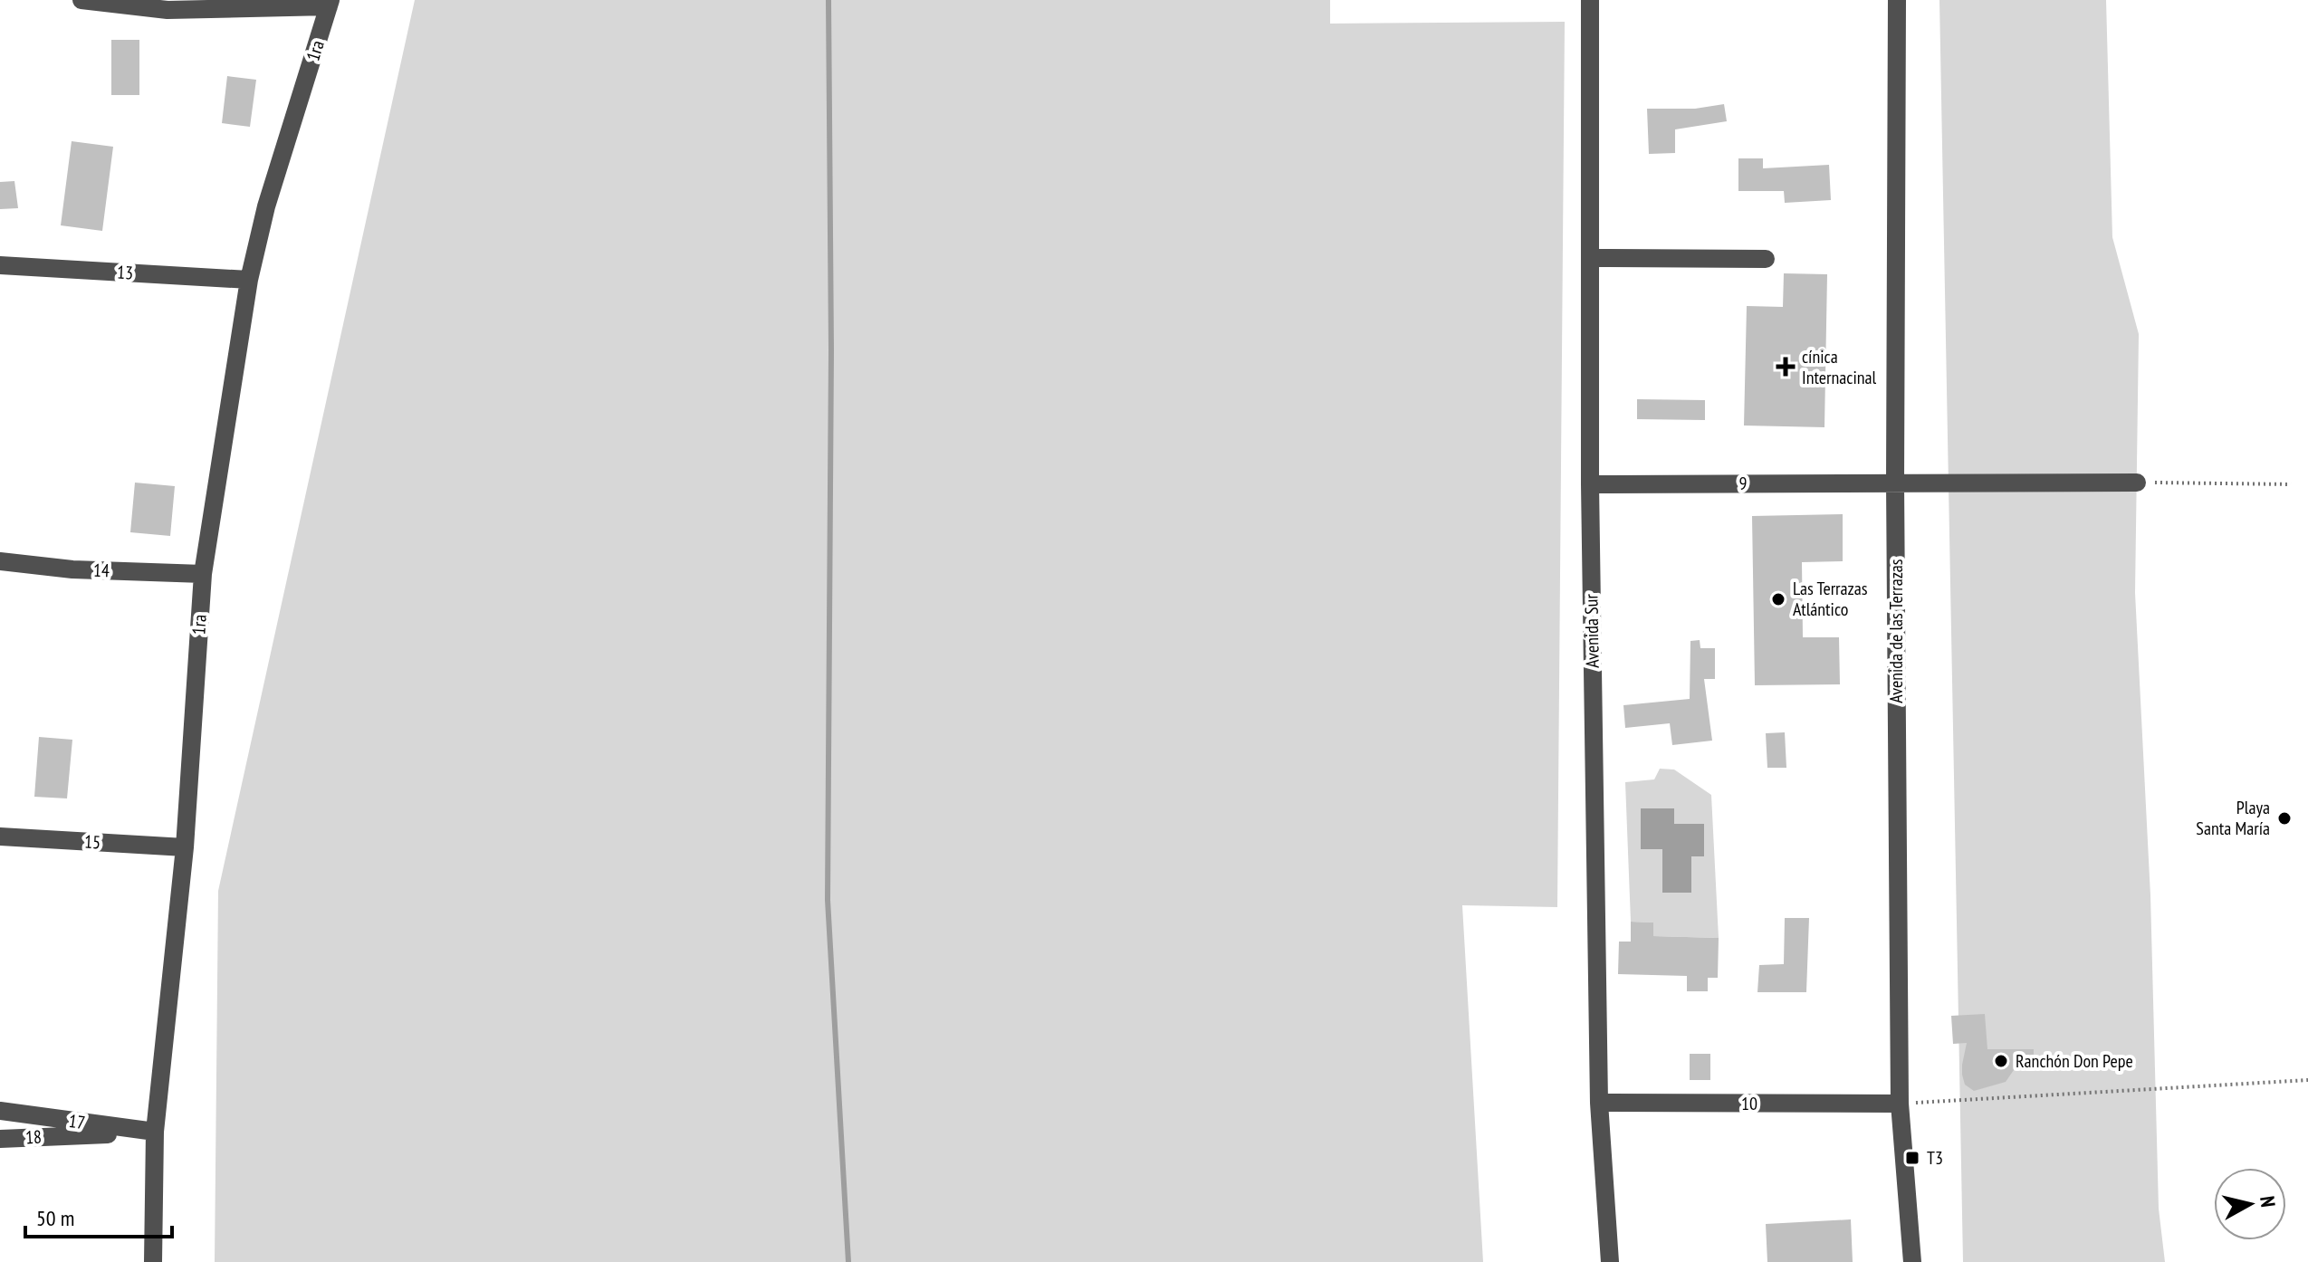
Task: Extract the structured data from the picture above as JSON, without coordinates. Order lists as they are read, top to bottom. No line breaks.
{"streets":{"street":["1ra","13","9","14","Avenida Sur","Avenida de las Terrazas","15","10","17","18"]},"crossings":[["1ra","13"],["1ra","14"],["1ra","15"],["1ra","17"],["1ra","18"],["9","Avenida Sur"],["9","Avenida de las Terrazas"],["Avenida Sur","10"],["Avenida de las Terrazas","10"],["17","18"]],"places":{"health":["cínica Internacinal"],"other":["Las Terrazas Atlántico","Playa Santa María","Ranchón Don Pepe"],"transit":["T3"]},"scale_bar":"50 m","north":"right"}
